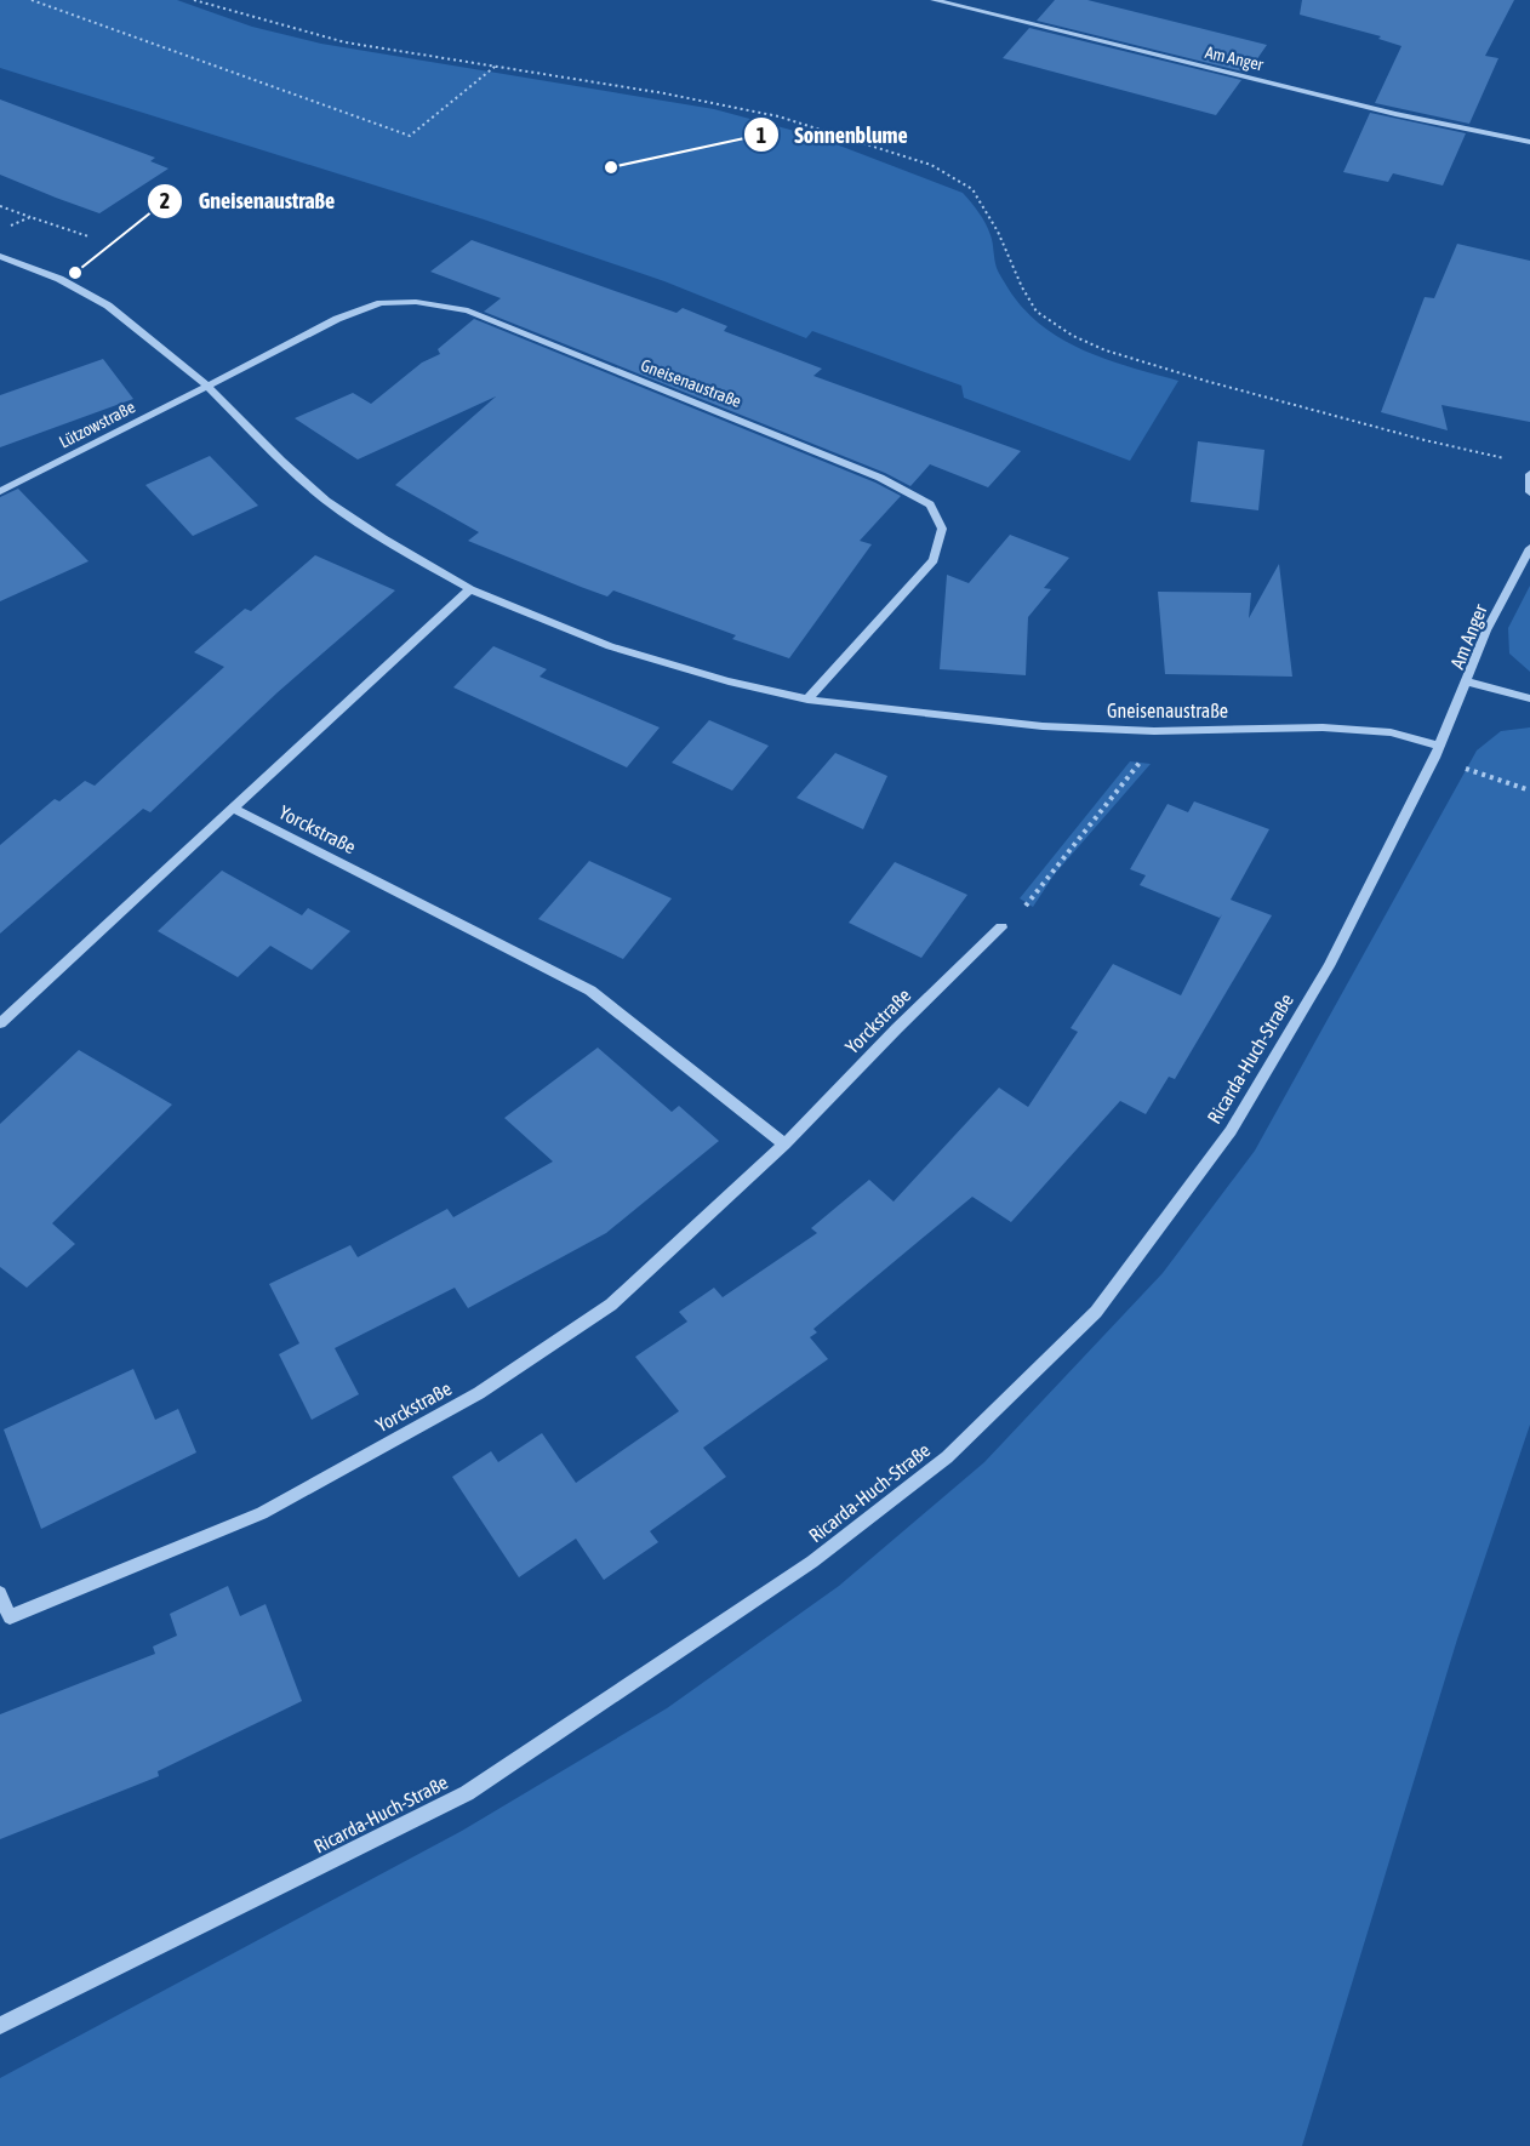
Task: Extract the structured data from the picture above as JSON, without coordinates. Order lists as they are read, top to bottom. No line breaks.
{"streets":{"street":["Am Anger","Gneisenaustraße","Lützowstraße","Yorckstraße","Ricarda-Huch-Straße"]},"crossings":[["Am Anger","Ricarda-Huch-Straße"],["Gneisenaustraße","Lützowstraße"],["Gneisenaustraße","Yorckstraße"],["Gneisenaustraße","Ricarda-Huch-Straße"]],"places":["Sonnenblume","Gneisenaustraße"]}
